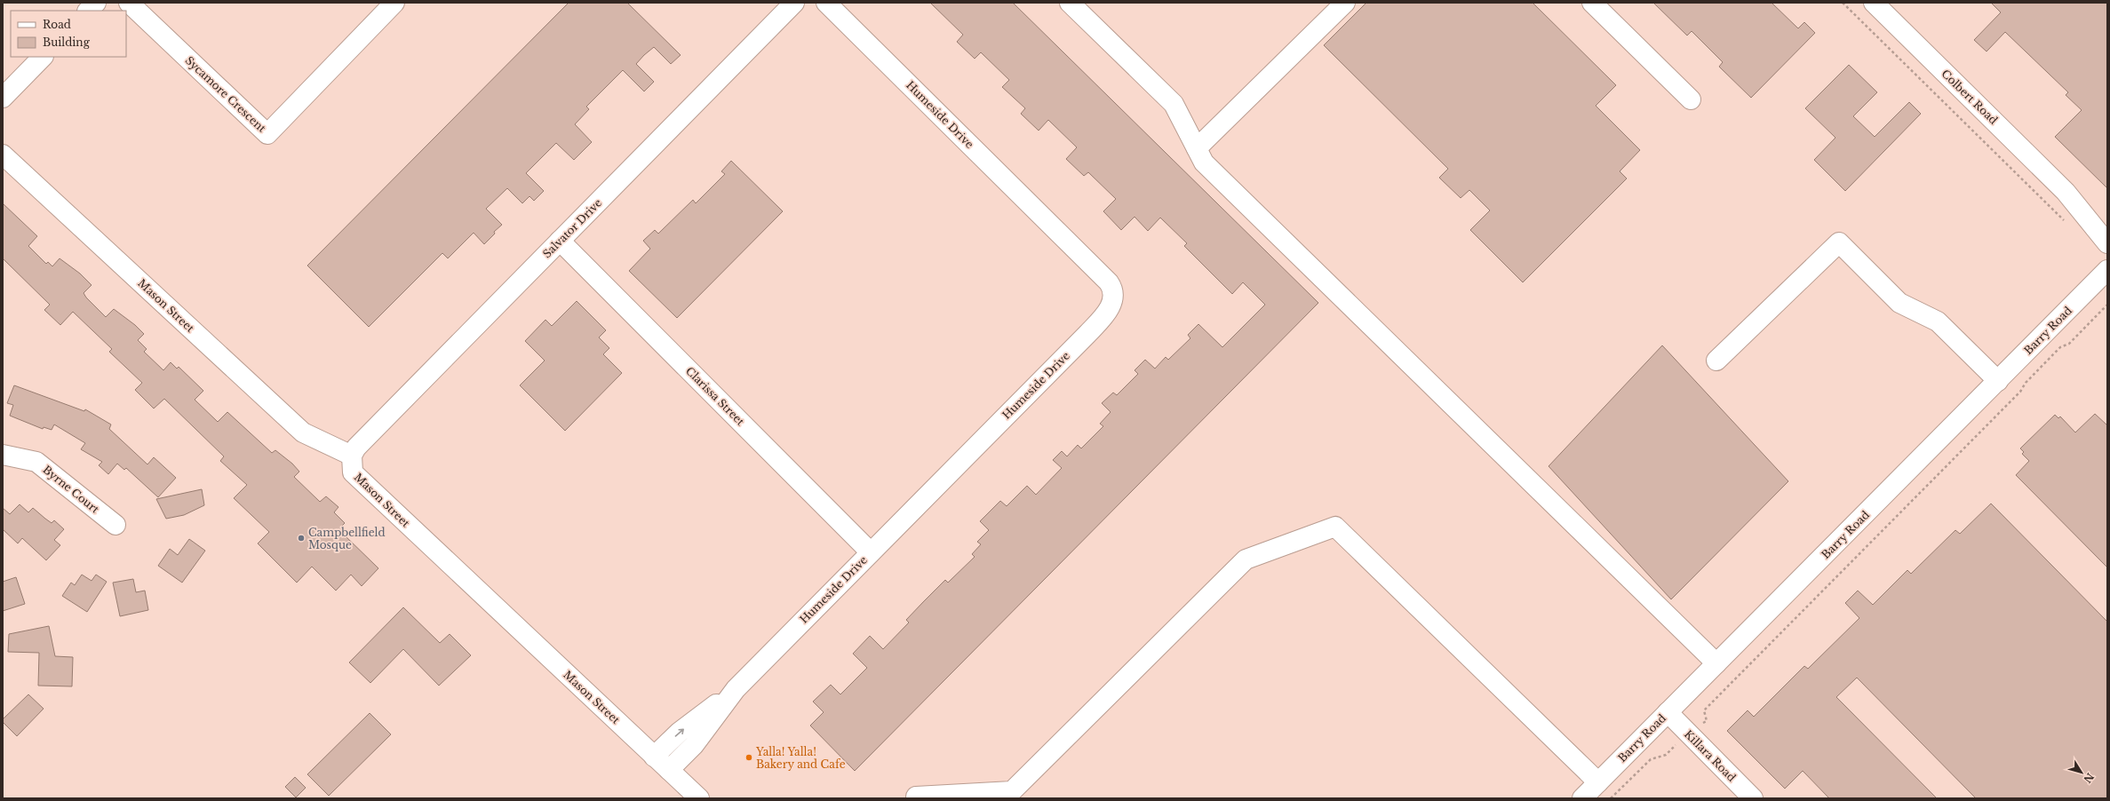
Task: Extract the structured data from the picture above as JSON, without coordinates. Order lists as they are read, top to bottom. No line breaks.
{"streets":{"street":["Sycamore Crescent","Colbert Road","Humeside Drive","Salvator Drive","Mason Street","Barry Road","Clarissa Street","Byrne Court","Killara Road"]},"crossings":[["Humeside Drive","Mason Street"],["Humeside Drive","Clarissa Street"],["Salvator Drive","Mason Street"],["Salvator Drive","Clarissa Street"],["Barry Road","Killara Road"]],"places":["Campbellfield Mosque","Yalla! Yalla! Bakery and Cafe"],"legend":["Road","Building"],"north":"bottom right"}
